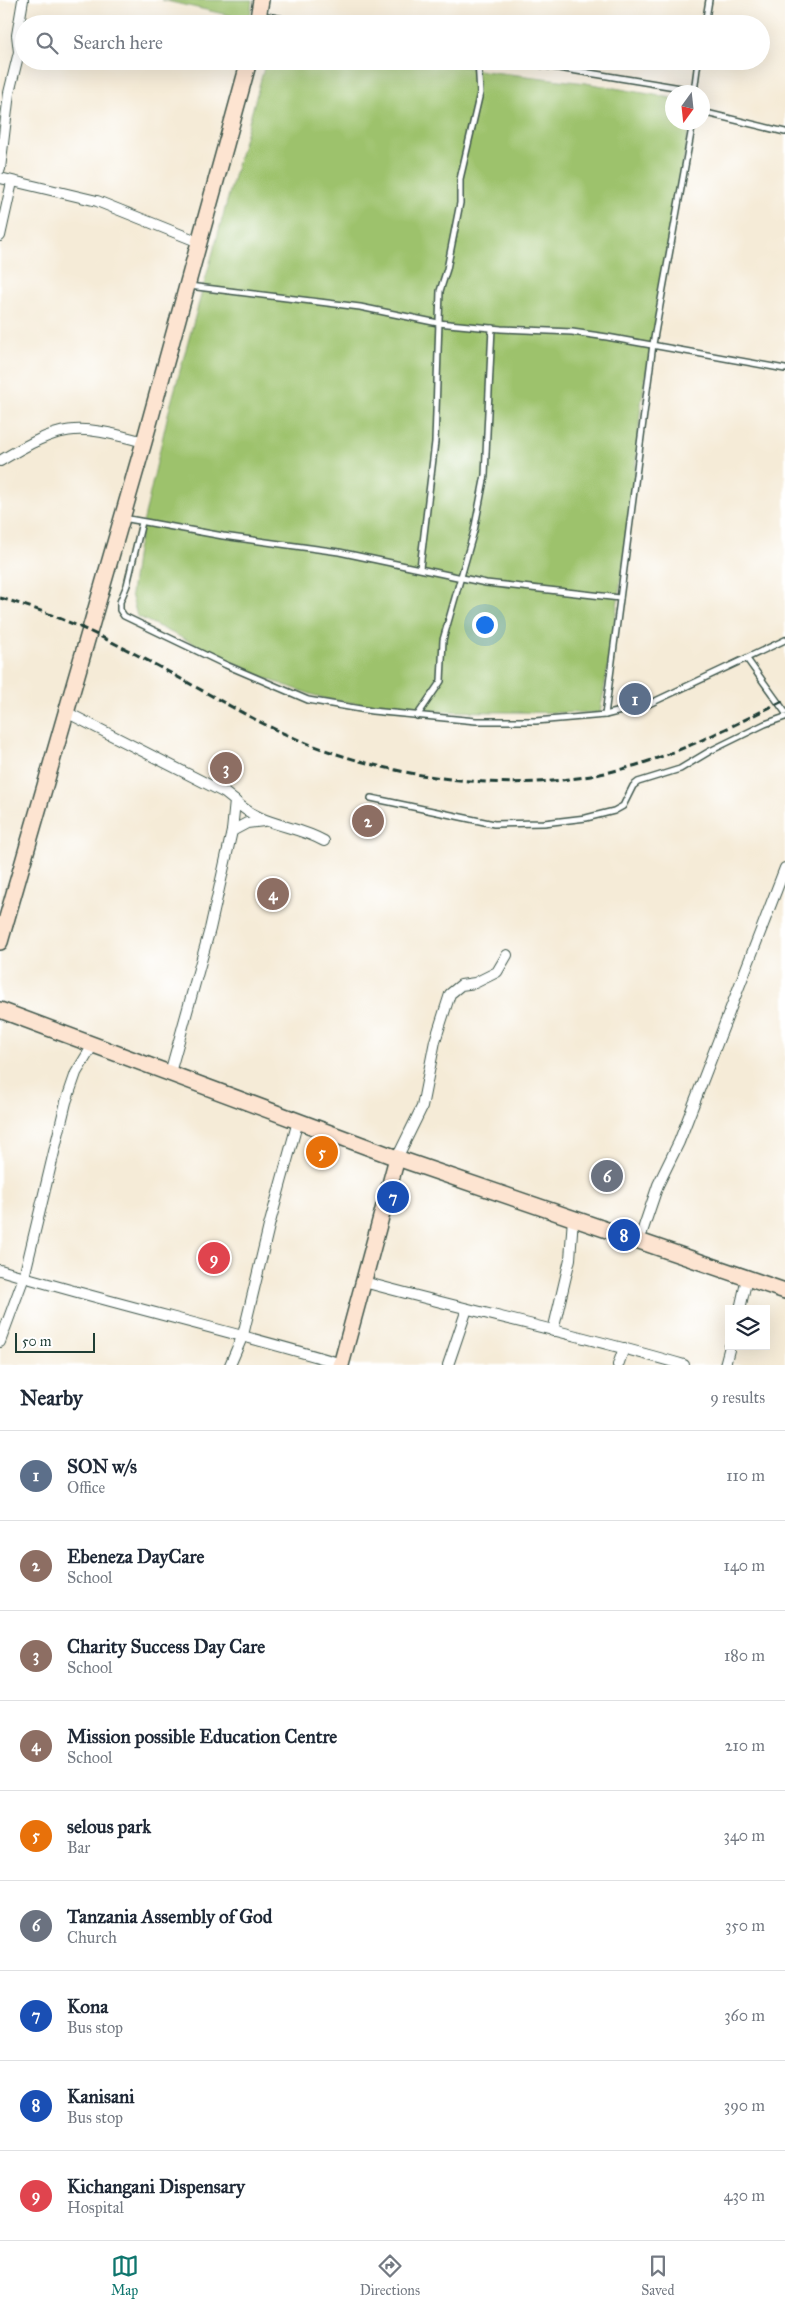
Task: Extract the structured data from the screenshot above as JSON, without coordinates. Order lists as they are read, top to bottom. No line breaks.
{"scale_bar":"50 m","north":"bottom","page":{"search":"Search here","pins":["1","3","2","4","5","6","7","8","9"],"scale":"50 m","heading":["Nearby","9 results"],"list":[{"mark":"1","name":"SON w/s","note":"Office","value":"110 m"},{"mark":"2","name":"Ebeneza DayCare","note":"School","value":"140 m"},{"mark":"3","name":"Charity Success Day Care","note":"School","value":"180 m"},{"mark":"4","name":"Mission possible Education Centre","note":"School","value":"210 m"},{"mark":"5","name":"selous park","note":"Bar","value":"340 m"},{"mark":"6","name":"Tanzania Assembly of God","note":"Church","value":"350 m"},{"mark":"7","name":"Kona","note":"Bus stop","value":"360 m"},{"mark":"8","name":"Kanisani","note":"Bus stop","value":"390 m"},{"mark":"9","name":"Kichangani Dispensary","note":"Hospital","value":"430 m"}],"nav":["Map","Directions","Saved"]}}
